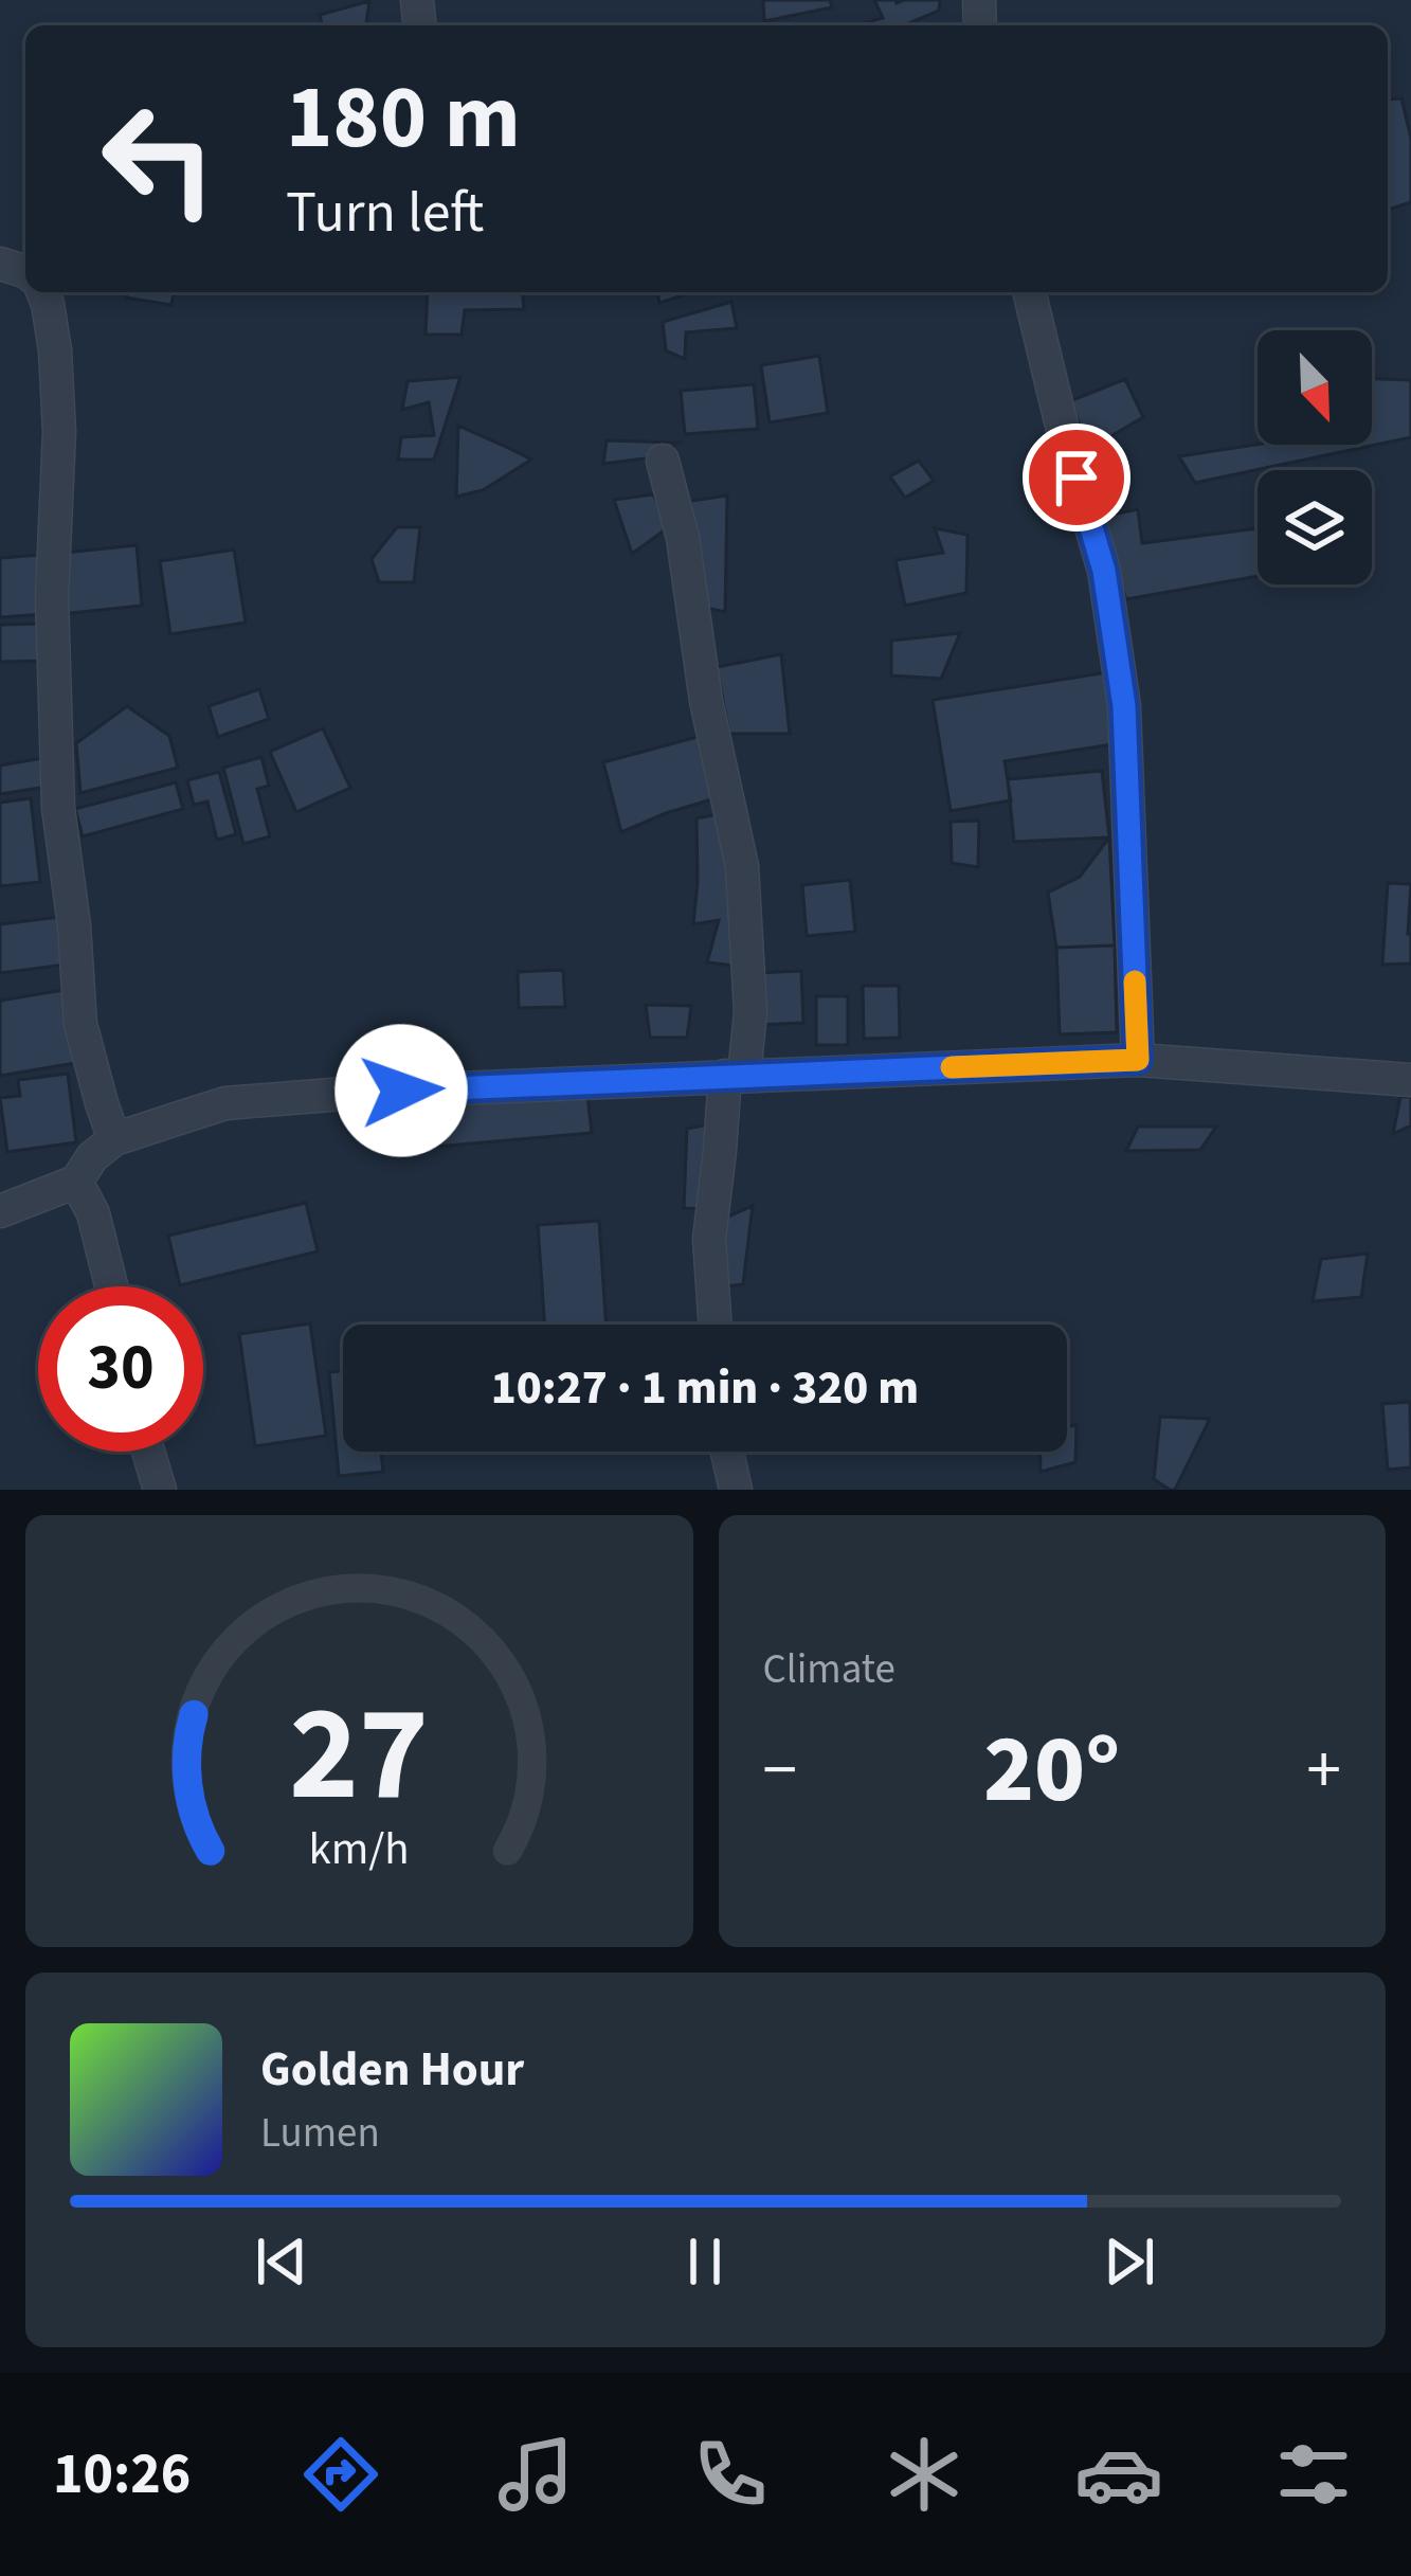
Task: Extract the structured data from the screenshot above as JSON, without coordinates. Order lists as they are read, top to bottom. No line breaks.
{"north":"bottom right","page":{"turn":["180 m","Turn left"],"limit":"30","trip":"10:27 · 1 min · 320 m","tile":"Climate","heat":["−","20°","+"],"song":["Golden Hour","Lumen"],"tabs":"10:26","gauge":["27","km/h"]}}
